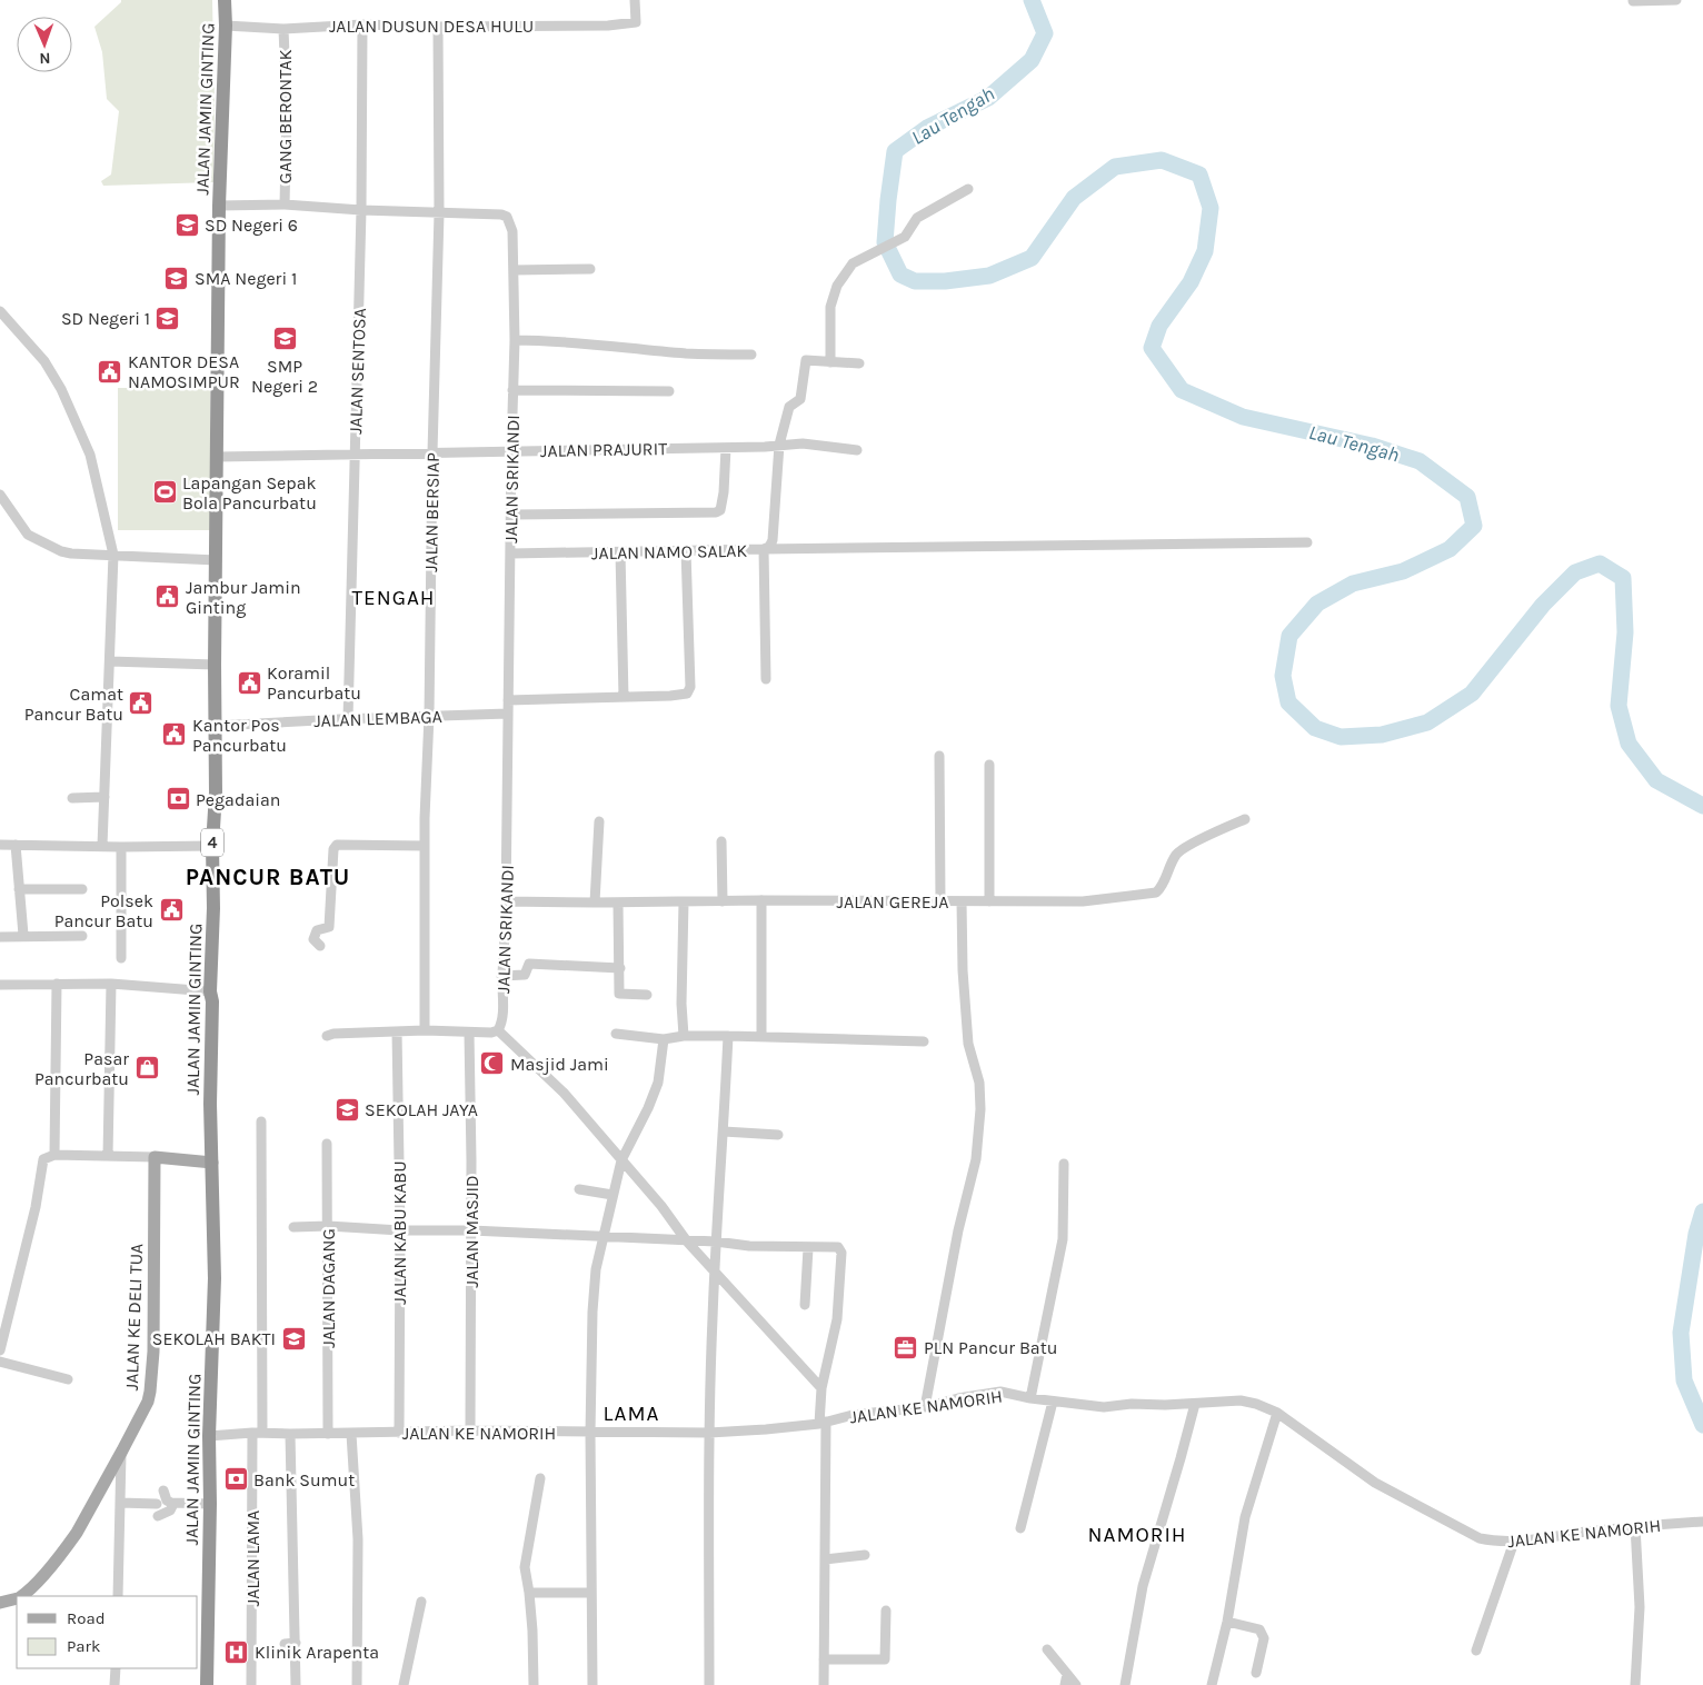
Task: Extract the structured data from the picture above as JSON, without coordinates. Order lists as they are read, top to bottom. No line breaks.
{"streets":{"highway":["JALAN JAMIN GINTING","4"],"main road":["JALAN KE DELI TUA"],"street":["JALAN DUSUN DESA HULU","GANG BERONTAK","JALAN SENTOSA","JALAN PRAJURIT","JALAN SRIKANDI","JALAN BERSIAP","JALAN NAMO SALAK","JALAN LEMBAGA","JALAN GEREJA","JALAN MASJID","JALAN KABU KABU","JALAN DAGANG","JALAN KE NAMORIH","JALAN LAMA"]},"crossings":[["JALAN DUSUN DESA HULU","JALAN JAMIN GINTING"],["JALAN DUSUN DESA HULU","GANG BERONTAK"],["JALAN DUSUN DESA HULU","JALAN SENTOSA"],["JALAN DUSUN DESA HULU","JALAN BERSIAP"],["JALAN JAMIN GINTING","JALAN PRAJURIT"],["JALAN JAMIN GINTING","JALAN SRIKANDI"],["JALAN JAMIN GINTING","JALAN LEMBAGA"],["JALAN JAMIN GINTING","JALAN KE NAMORIH"],["GANG BERONTAK","JALAN SRIKANDI"],["JALAN SENTOSA","JALAN PRAJURIT"],["JALAN SENTOSA","JALAN SRIKANDI"],["JALAN SENTOSA","JALAN LEMBAGA"],["JALAN PRAJURIT","JALAN SRIKANDI"],["JALAN PRAJURIT","JALAN BERSIAP"],["JALAN SRIKANDI","JALAN BERSIAP"],["JALAN SRIKANDI","JALAN NAMO SALAK"],["JALAN SRIKANDI","JALAN LEMBAGA"],["JALAN SRIKANDI","JALAN GEREJA"],["JALAN BERSIAP","JALAN LEMBAGA"],["JALAN MASJID","JALAN KE NAMORIH"],["JALAN KABU KABU","JALAN KE NAMORIH"],["JALAN DAGANG","JALAN KE NAMORIH"],["JALAN KE NAMORIH","JALAN LAMA"]],"districts":["TENGAH","PANCUR BATU","LAMA","NAMORIH"],"water":["Lau Tengah"],"places":{"school or university":["SD Negeri 6","SMA Negeri 1","SD Negeri 1","SMP Negeri 2","SEKOLAH JAYA","SEKOLAH BAKTI"],"public building":["KANTOR DESA NAMOSIMPUR","Jambur Jamin Ginting","Koramil Pancurbatu","Camat Pancur Batu","Kantor Pos Pancurbatu","Polsek Pancur Batu"],"sports":["Lapangan Sepak Bola Pancurbatu"],"bank":["Pegadaian","Bank Sumut"],"mosque":["Masjid Jami"],"shop":["Pasar Pancurbatu"],"office":["PLN Pancur Batu"],"hospital":["Klinik Arapenta"]},"legend":["Road","Park"],"north":"bottom"}
